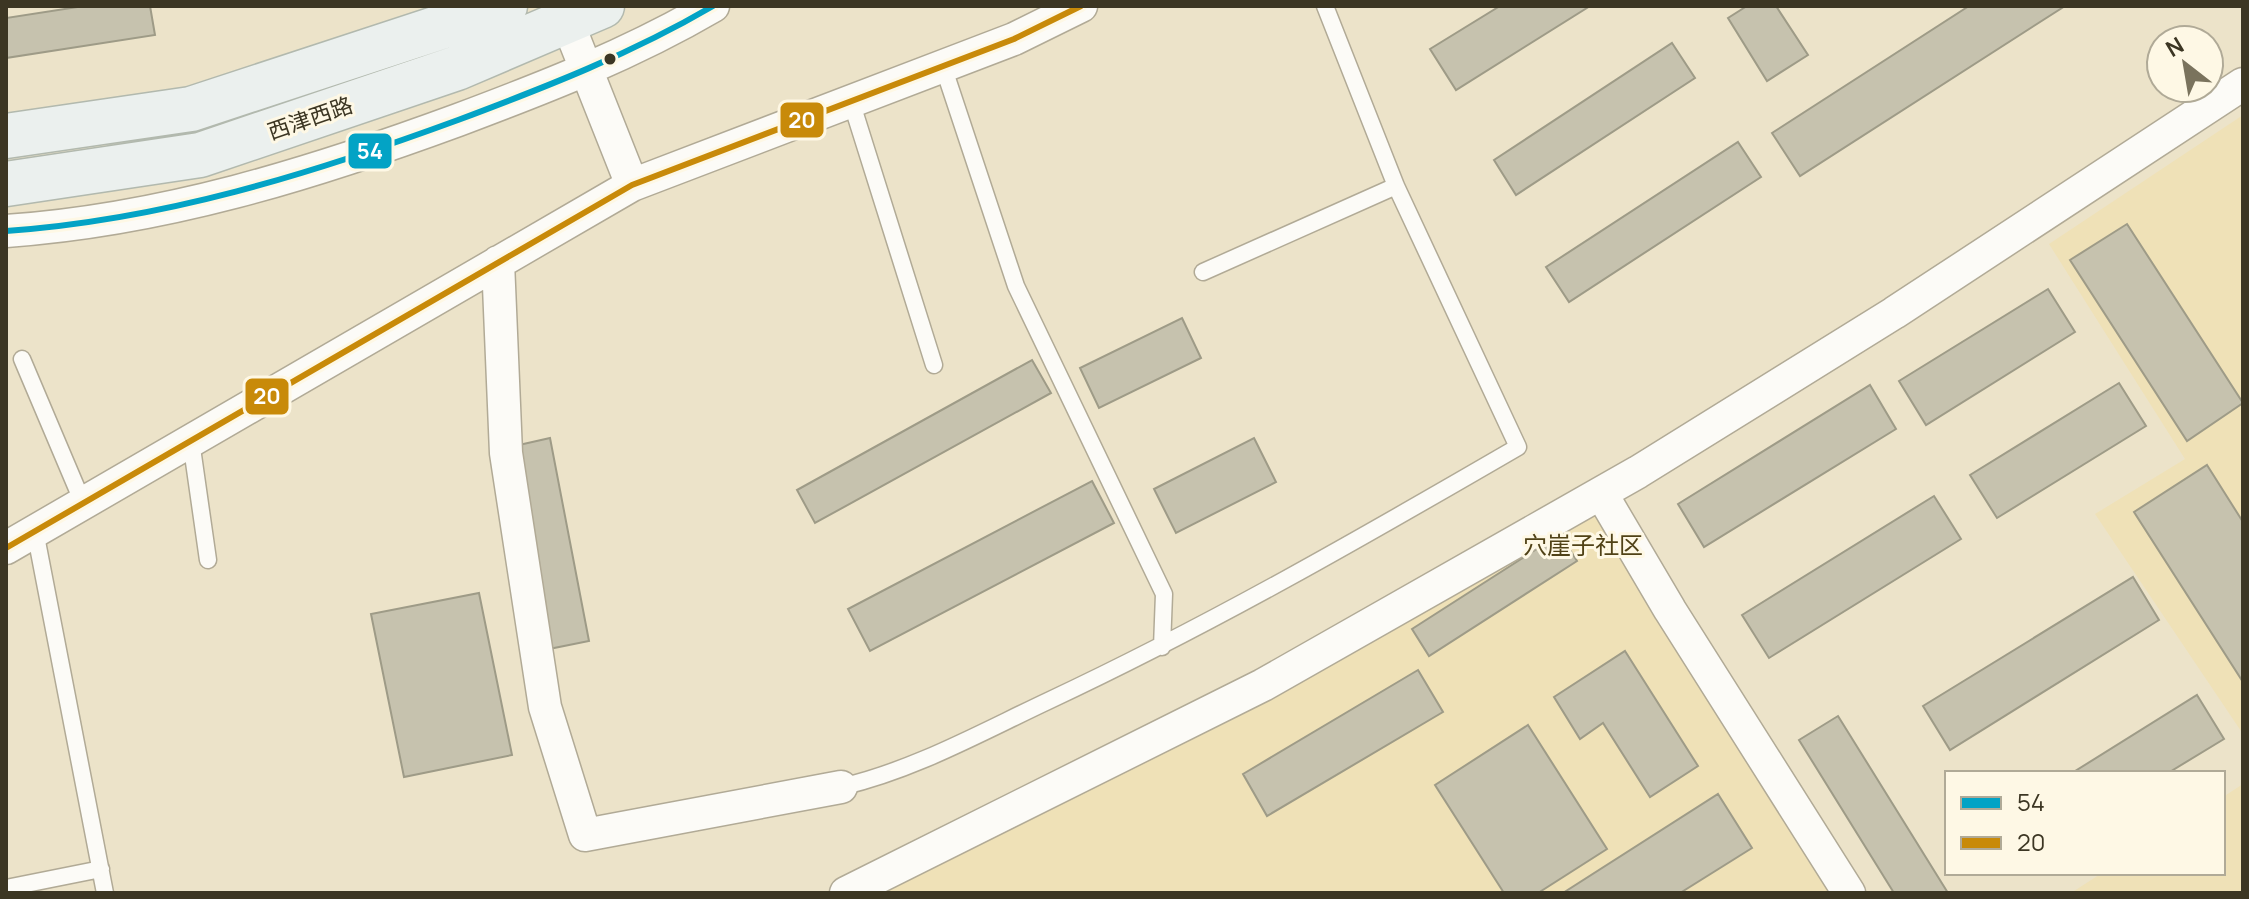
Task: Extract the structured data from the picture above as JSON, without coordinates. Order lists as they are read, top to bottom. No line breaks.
{"streets":{"main road":["西津西路"]},"districts":["穴崖子社区"],"lines":["transit line 54","transit line 20"],"legend":["54","20"],"north":"top left"}
